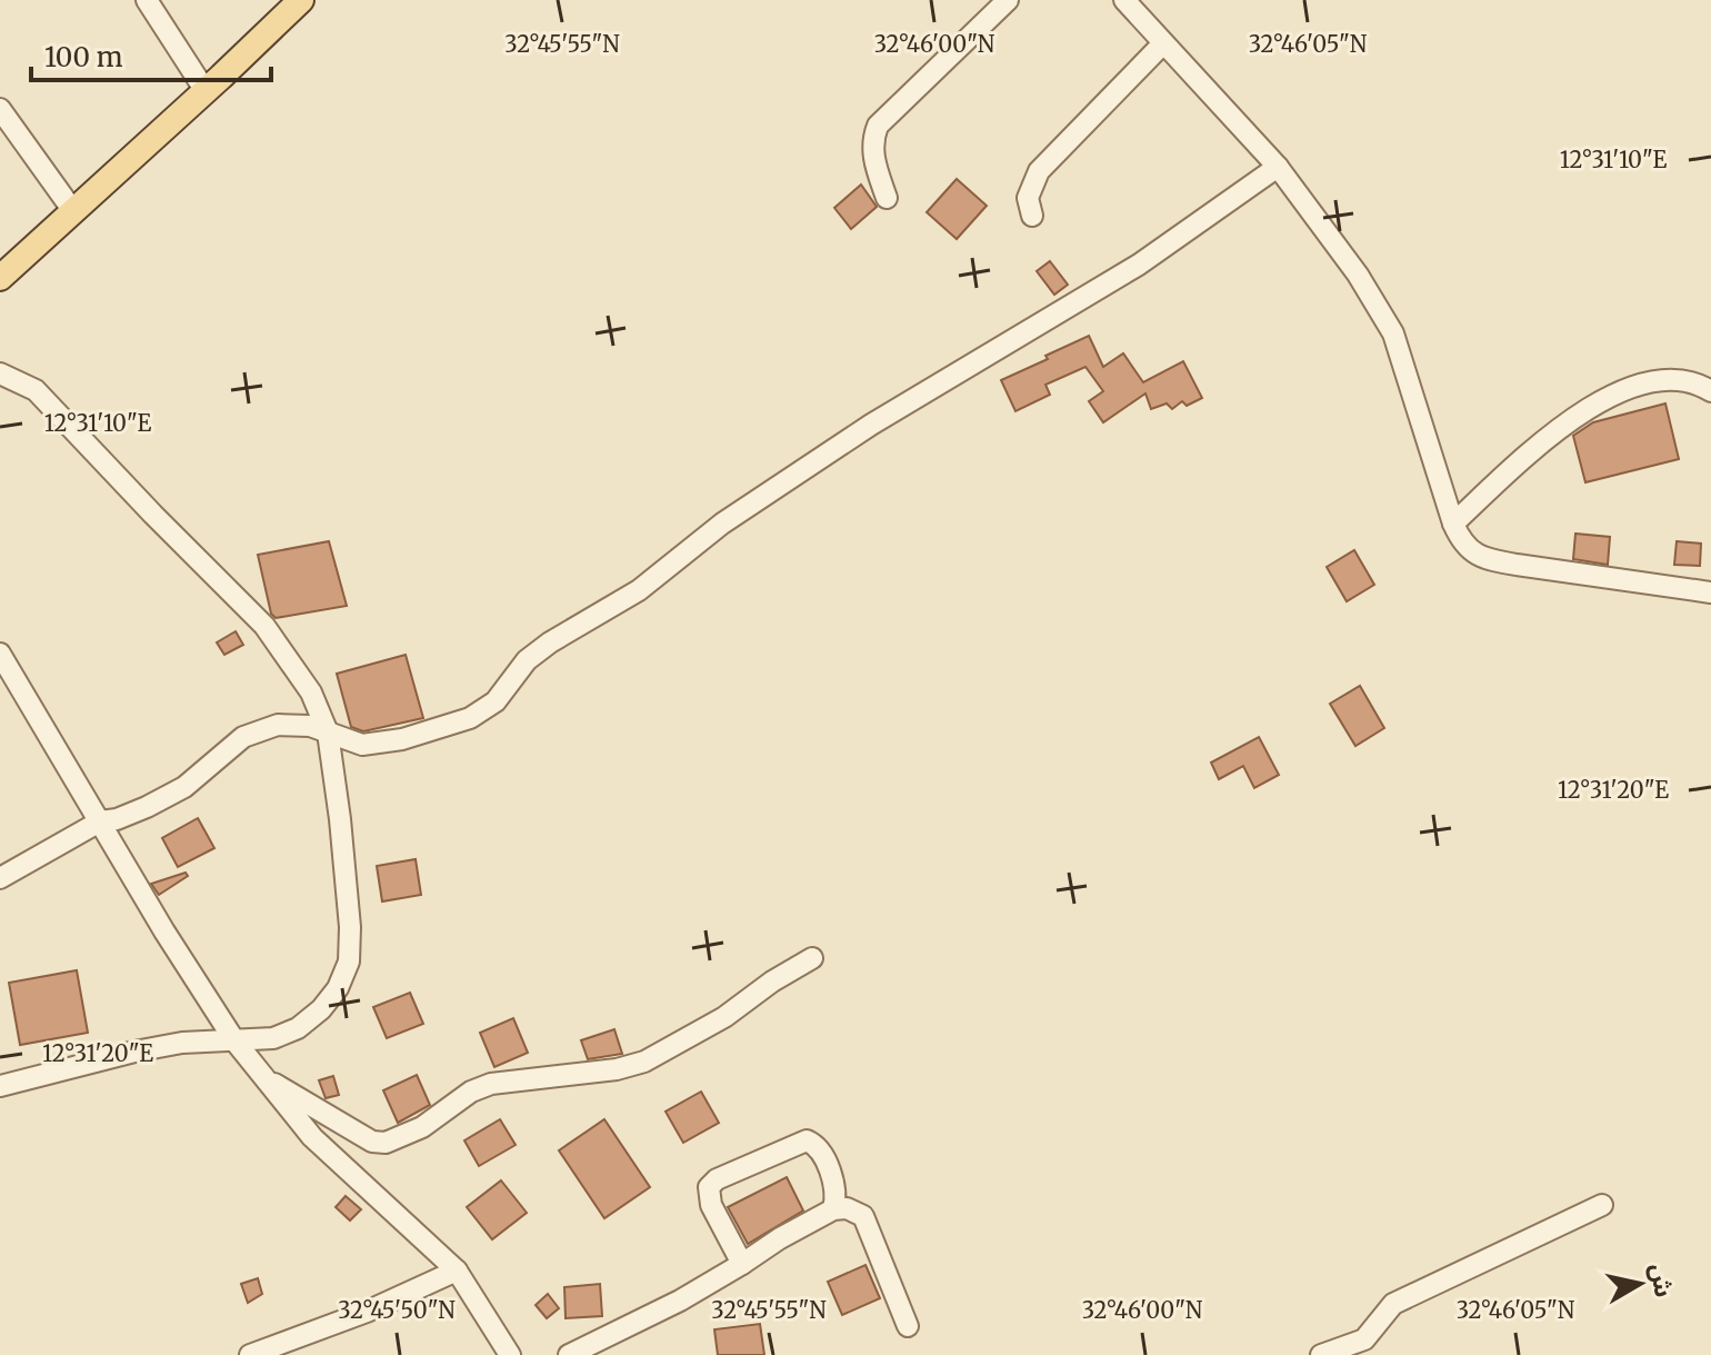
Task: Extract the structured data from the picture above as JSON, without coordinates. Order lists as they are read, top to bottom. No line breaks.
{"scale_bar":"100 m","north":"right","coordinates":["32°45'55\"N","32°46'00\"N","32°46'05\"N","12°31'10\"E","12°31'20\"E","32°45'50\"N"]}
